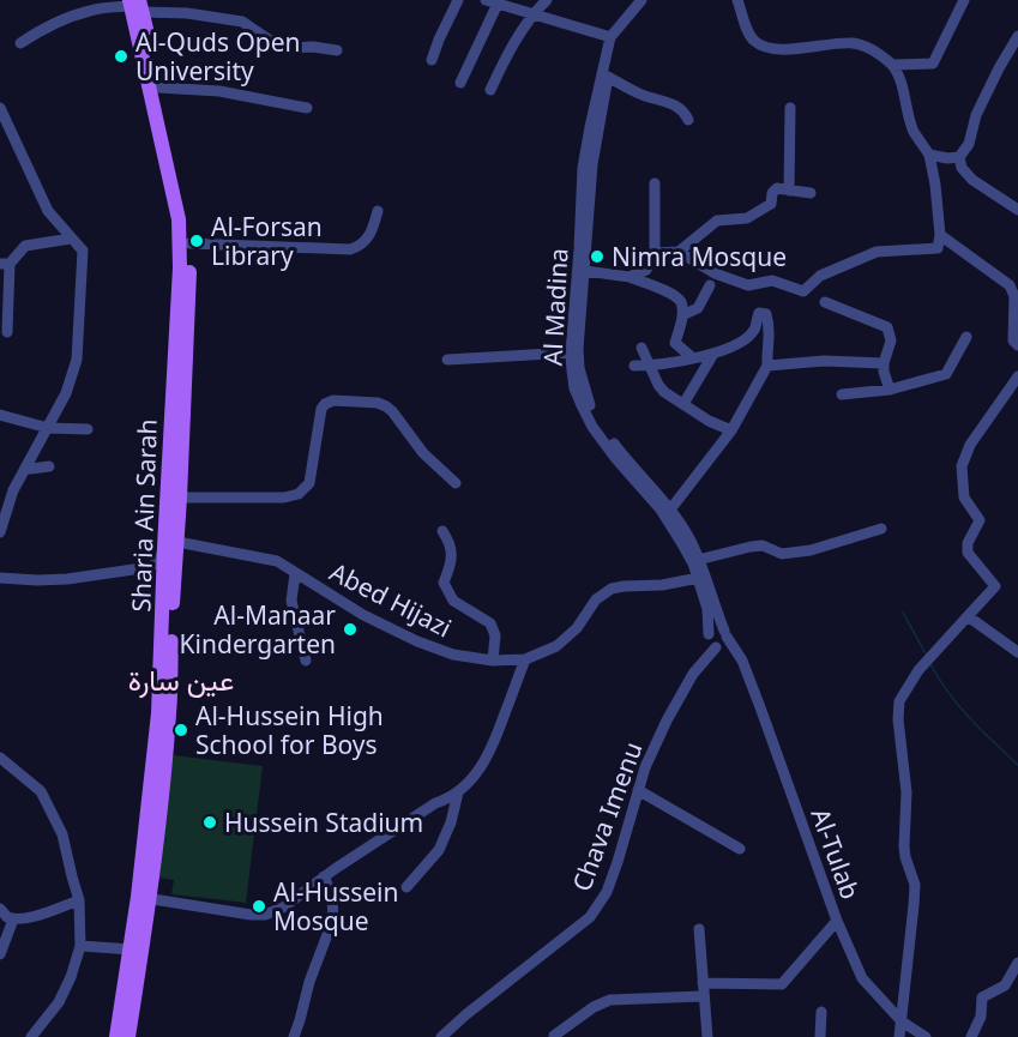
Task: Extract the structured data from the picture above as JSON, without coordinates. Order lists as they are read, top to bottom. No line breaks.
{"streets":{"main road":["Sharia Ain Sarah"],"street":["Al Madina","Abed Hijazi","Chava Imenu","Al-Tulab"]},"crossings":[["Al Madina","Abed Hijazi"],["Al Madina","Al-Tulab"],["Sharia Ain Sarah","Abed Hijazi"]],"districts":["عين سارة"],"places":["Al-Quds Open University","Al-Forsan Library","Nimra Mosque","Al-Manaar Kindergarten","Al-Hussein High School for Boys","Hussein Stadium","Al-Hussein Mosque"]}
